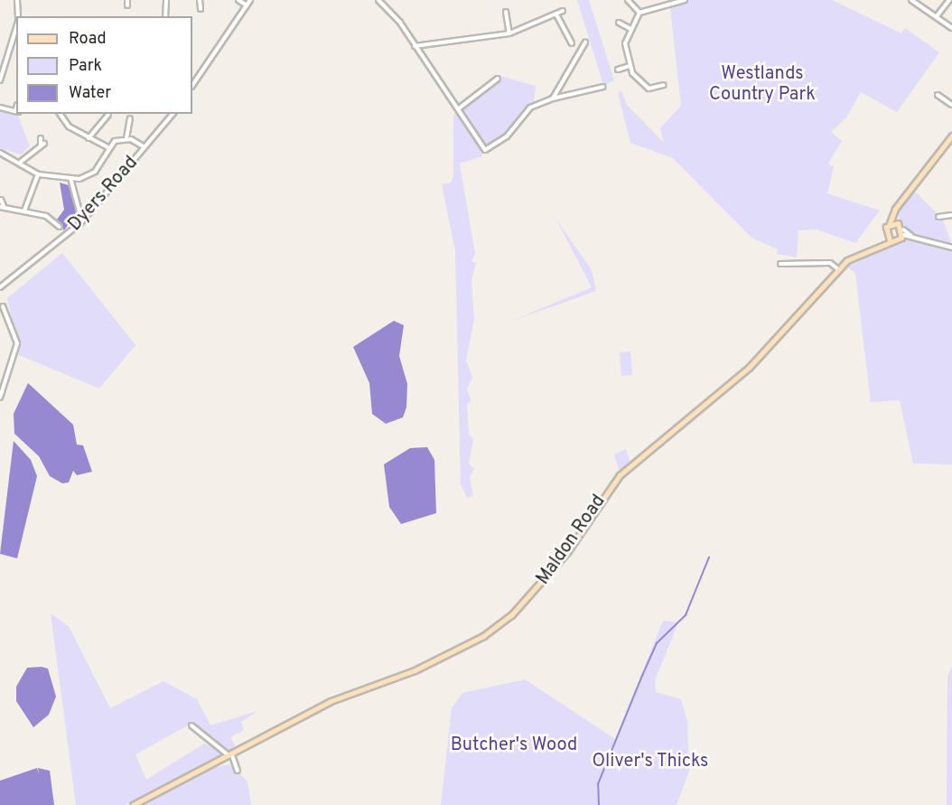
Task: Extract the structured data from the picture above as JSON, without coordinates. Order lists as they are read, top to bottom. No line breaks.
{"streets":{"main road":["Maldon Road"],"street":["Dyers Road"]},"parks":["Westlands Country Park","Butcher's Wood","Oliver's Thicks"],"legend":["Road","Park","Water"]}
